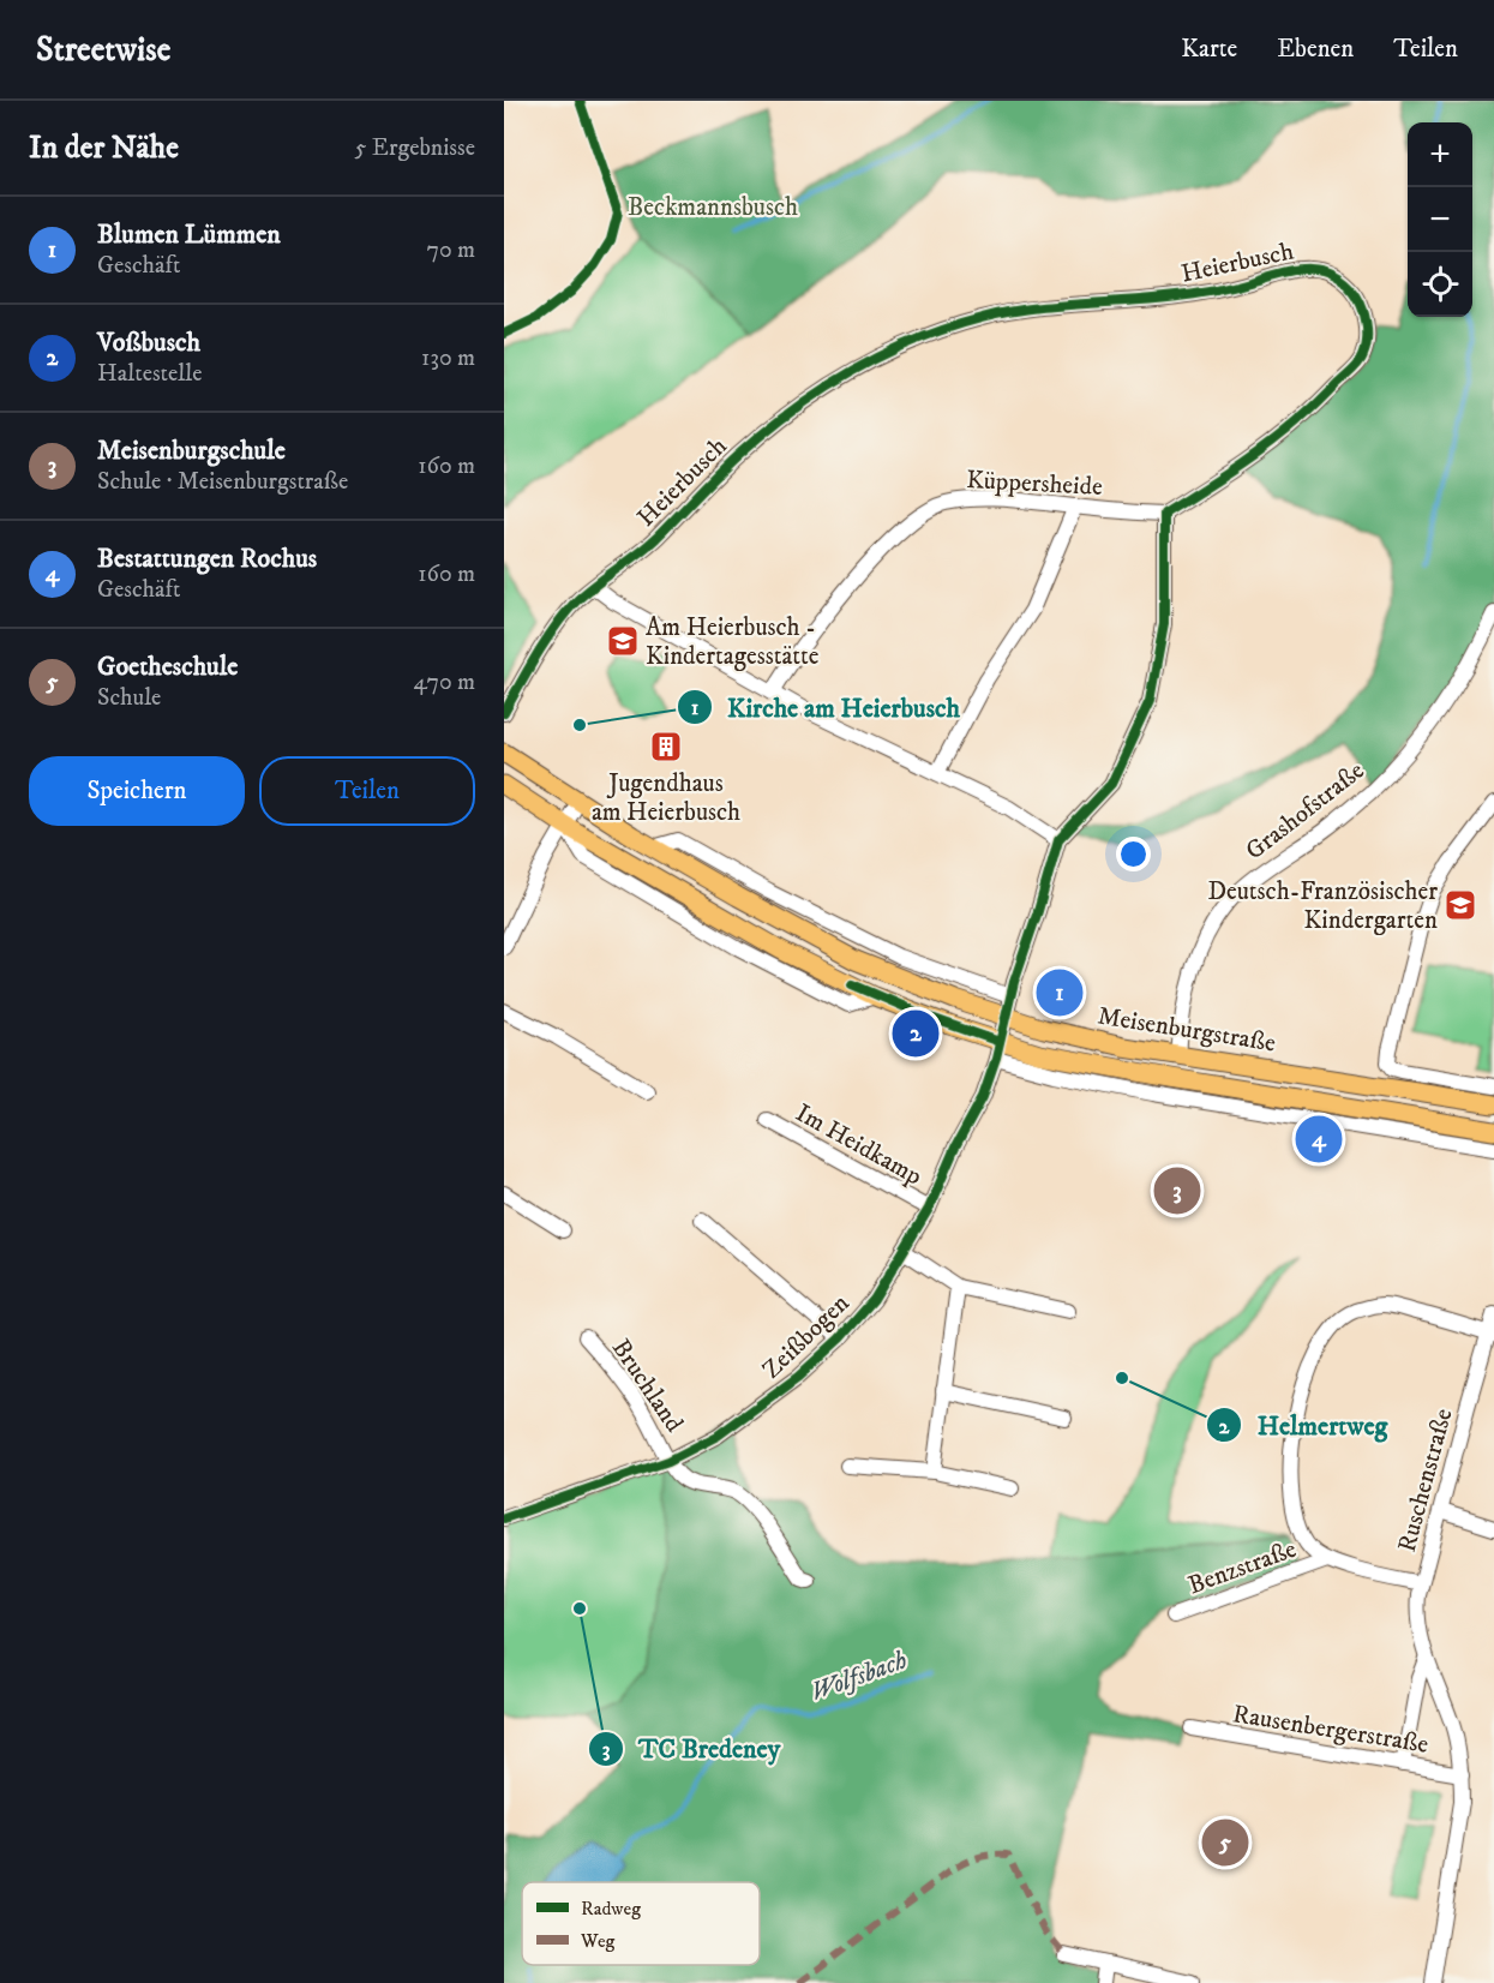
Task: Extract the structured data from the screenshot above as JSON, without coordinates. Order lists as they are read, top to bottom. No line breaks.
{"streets":{"main road":["Meisenburgstraße"],"street":["Heierbusch","Küppersheide","Grashofstraße","Im Heidkamp","Zeißbogen","Bruchland","Ruschenstraße","Benzstraße","Rausenbergerstraße"]},"crossings":[["Heierbusch","Küppersheide"],["Grashofstraße","Meisenburgstraße"],["Meisenburgstraße","Zeißbogen"],["Im Heidkamp","Zeißbogen"],["Zeißbogen","Bruchland"],["Ruschenstraße","Rausenbergerstraße"]],"water":["Wolfsbach"],"parks":["Beckmannsbusch"],"places":{"school or university":["Am Heierbusch - Kindertagesstätte","Deutsch-Französischer Kindergarten"],"other":["Kirche am Heierbusch","Helmertweg","TC Bredeney"],"building":["Jugendhaus am Heierbusch"]},"legend":["Radweg","Weg"],"page":{"header":"Streetwise","nav":["Karte","Ebenen","Teilen"],"heading":["In der Nähe","5 Ergebnisse"],"map_buttons":["+","−"],"list":[{"mark":"1","name":"Blumen Lümmen","note":"Geschäft","value":"70 m"},{"mark":"2","name":"Voßbusch","note":"Haltestelle","value":"130 m"},{"mark":"3","name":"Meisenburgschule","note":"Schule · Meisenburgstraße","value":"160 m"},{"mark":"4","name":"Bestattungen Rochus","note":"Geschäft","value":"160 m"},{"mark":"5","name":"Goetheschule","note":"Schule","value":"470 m"}],"buttons":["Speichern","Teilen"],"pins":["1","2","4","3","5"]}}
